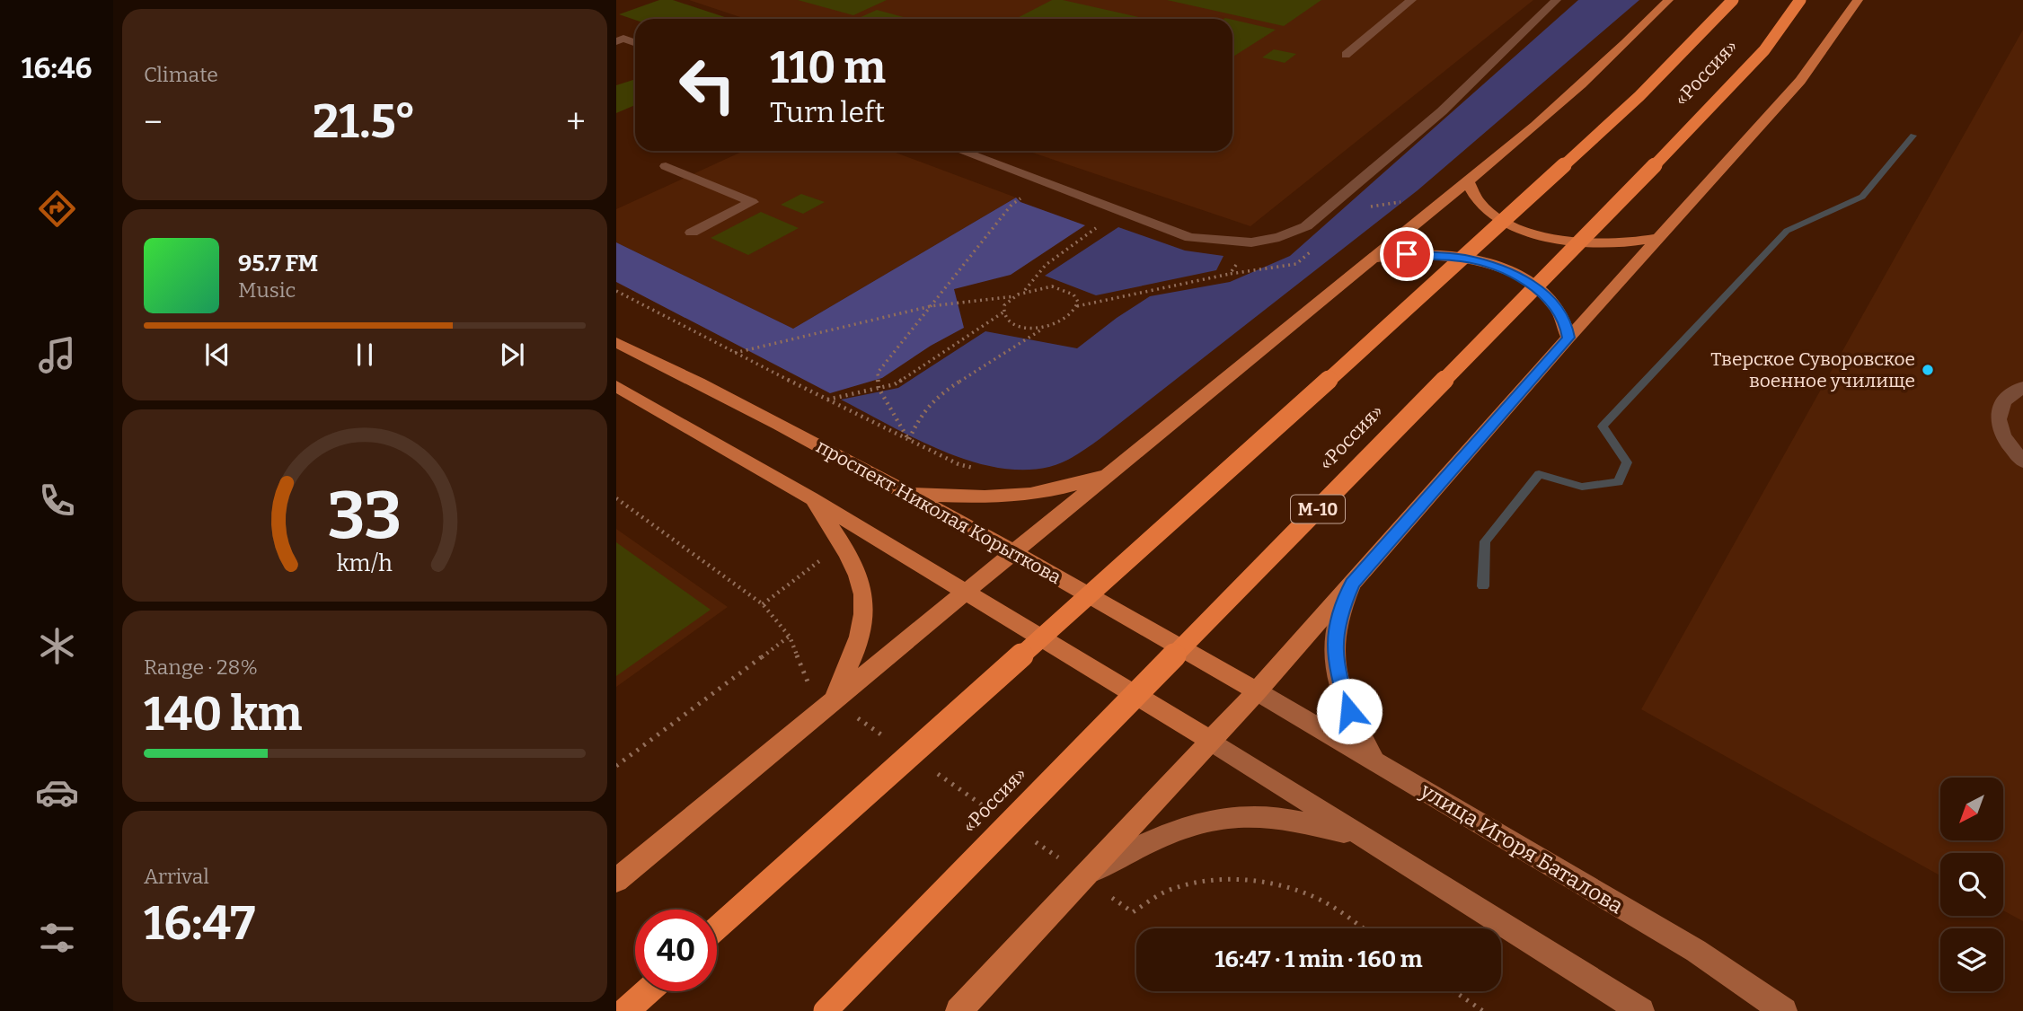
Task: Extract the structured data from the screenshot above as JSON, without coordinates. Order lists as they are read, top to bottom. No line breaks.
{"streets":{"highway":["«Россия»","М-10"],"main road":["проспект Николая Корыткова"],"street":["улица Игоря Баталова"]},"crossings":[["проспект Николая Корыткова","улица Игоря Баталова"]],"places":["Тверское Суворовское военное училище"],"north":"bottom left","page":{"tabs":"16:46","tile":["Climate",["Range · 28%","140 km"],["Arrival","16:47"]],"turn":["110 m","Turn left"],"heat":["−","21.5°","+"],"song":["95.7 FM","Music"],"limit":"40","trip":"16:47 · 1 min · 160 m","gauge":["33","km/h"]}}
